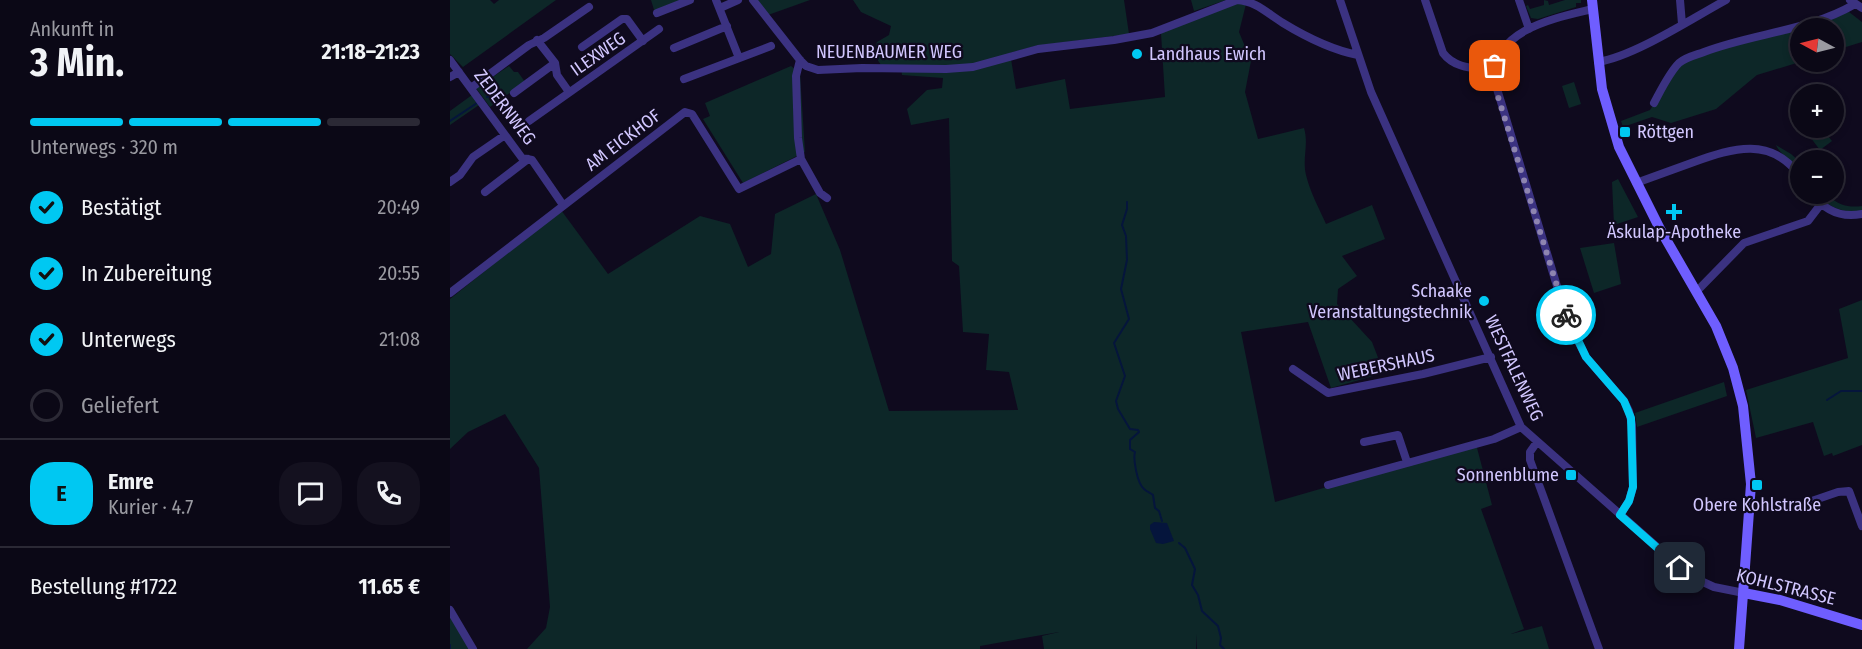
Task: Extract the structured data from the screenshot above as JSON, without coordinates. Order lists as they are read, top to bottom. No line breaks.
{"streets":{"street":["NEUENBAUMER WEG","ILEXWEG","ZEDERNWEG","AM EICKHOF","WEBERSHAUS","WESTFALENWEG","KOHLSTRASSE"]},"crossings":[["NEUENBAUMER WEG","WESTFALENWEG"],["ZEDERNWEG","AM EICKHOF"],["WEBERSHAUS","WESTFALENWEG"],["WESTFALENWEG","KOHLSTRASSE"]],"places":{"other":["Landhaus Ewich","Schaake Veranstaltungstechnik"],"transit":["Röttgen","Sonnenblume","Obere Kohlstraße"],"health":["Äskulap-Apotheke"]},"north":"left","page":{"heading":["3 Min.","Ankunft in","21:18–21:23"],"panel":["Emre","Kurier · 4.7","Bestellung #1722","11.65 €"],"map_buttons":["+","−"],"bar":"Unterwegs · 320 m","list":[["Bestätigt","20:49"],["In Zubereitung","20:55"],["Unterwegs","21:08"],"Geliefert"],"round":"E"}}
